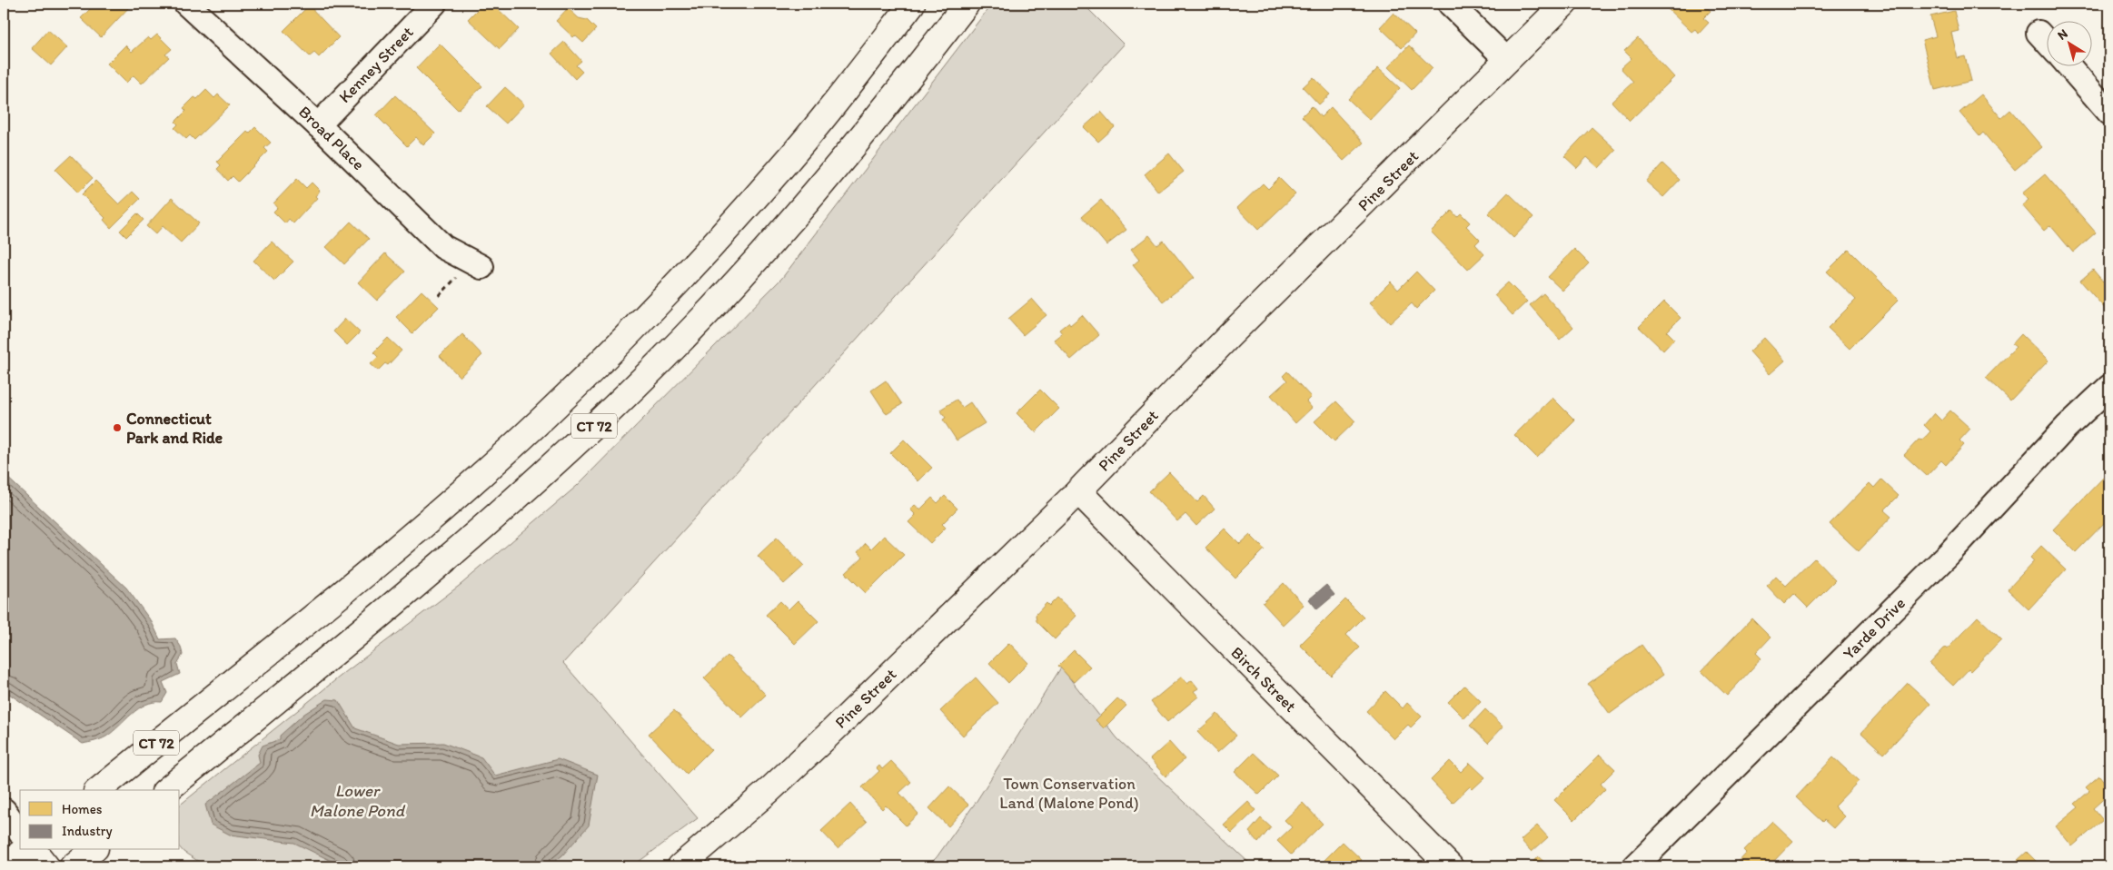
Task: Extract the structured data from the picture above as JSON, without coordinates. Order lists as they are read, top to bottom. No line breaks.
{"streets":{"main road":["Pine Street","CT 72","Birch Street"],"street":["Kenney Street","Broad Place","Yarde Drive"]},"crossings":[["Kenney Street","Broad Place"],["Pine Street","Birch Street"]],"water":["Lower Malone Pond"],"parks":["Town Conservation Land (Malone Pond)"],"places":["Connecticut Park and Ride"],"legend":["Homes","Industry"],"north":"top left"}
